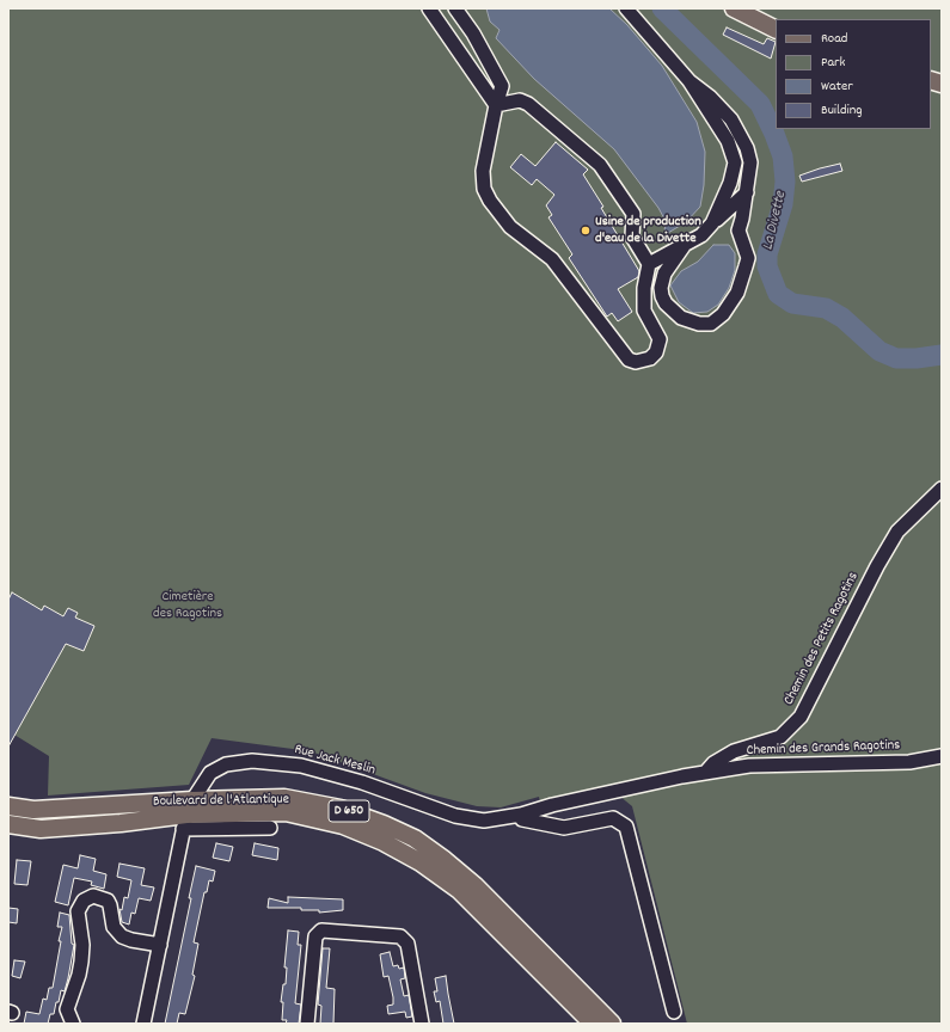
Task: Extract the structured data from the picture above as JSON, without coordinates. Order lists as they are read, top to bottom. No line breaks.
{"streets":{"main road":["Boulevard de l'Atlantique","D 650"],"street":["Chemin des Petits Ragotins","Chemin des Grands Ragotins","Rue Jack Meslin"]},"crossings":[["Chemin des Petits Ragotins","Chemin des Grands Ragotins"],["Chemin des Petits Ragotins","Rue Jack Meslin"],["Chemin des Grands Ragotins","Rue Jack Meslin"],["Rue Jack Meslin","Boulevard de l'Atlantique"]],"water":["La Divette"],"parks":["Cimetière des Ragotins"],"places":["Usine de production d'eau de la Divette"],"legend":["Road","Park","Water","Building"]}
